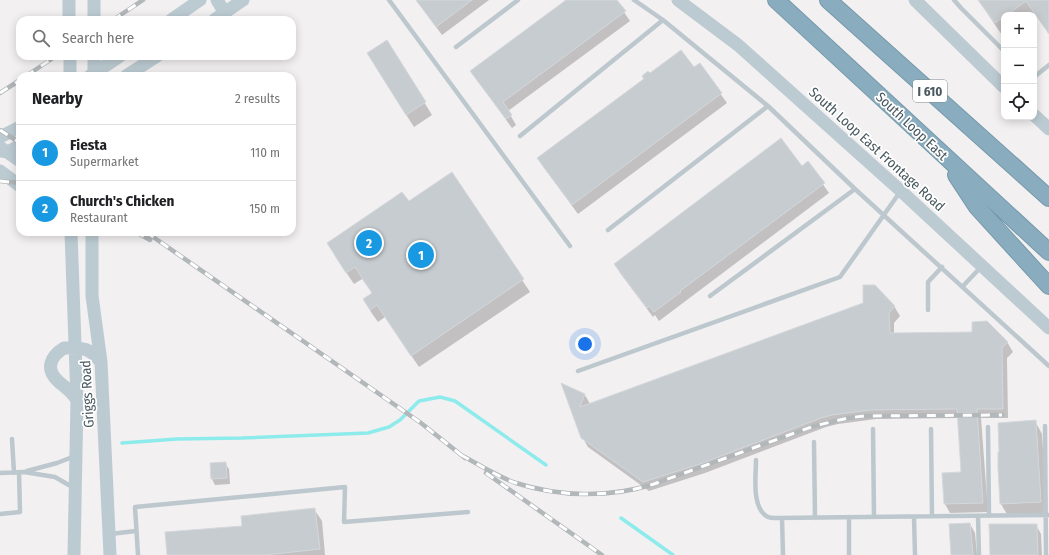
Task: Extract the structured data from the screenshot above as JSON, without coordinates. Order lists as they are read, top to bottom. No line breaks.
{"streets":{"highway":["I 610","South Loop East"],"main road":["South Loop East Frontage Road","Griggs Road"]},"page":{"map_buttons":["+","−"],"search":"Search here","heading":["Nearby","2 results"],"list":[{"mark":"1","name":"Fiesta","note":"Supermarket","value":"110 m"},{"mark":"2","name":"Church's Chicken","note":"Restaurant","value":"150 m"}],"pins":["2","1"]}}
